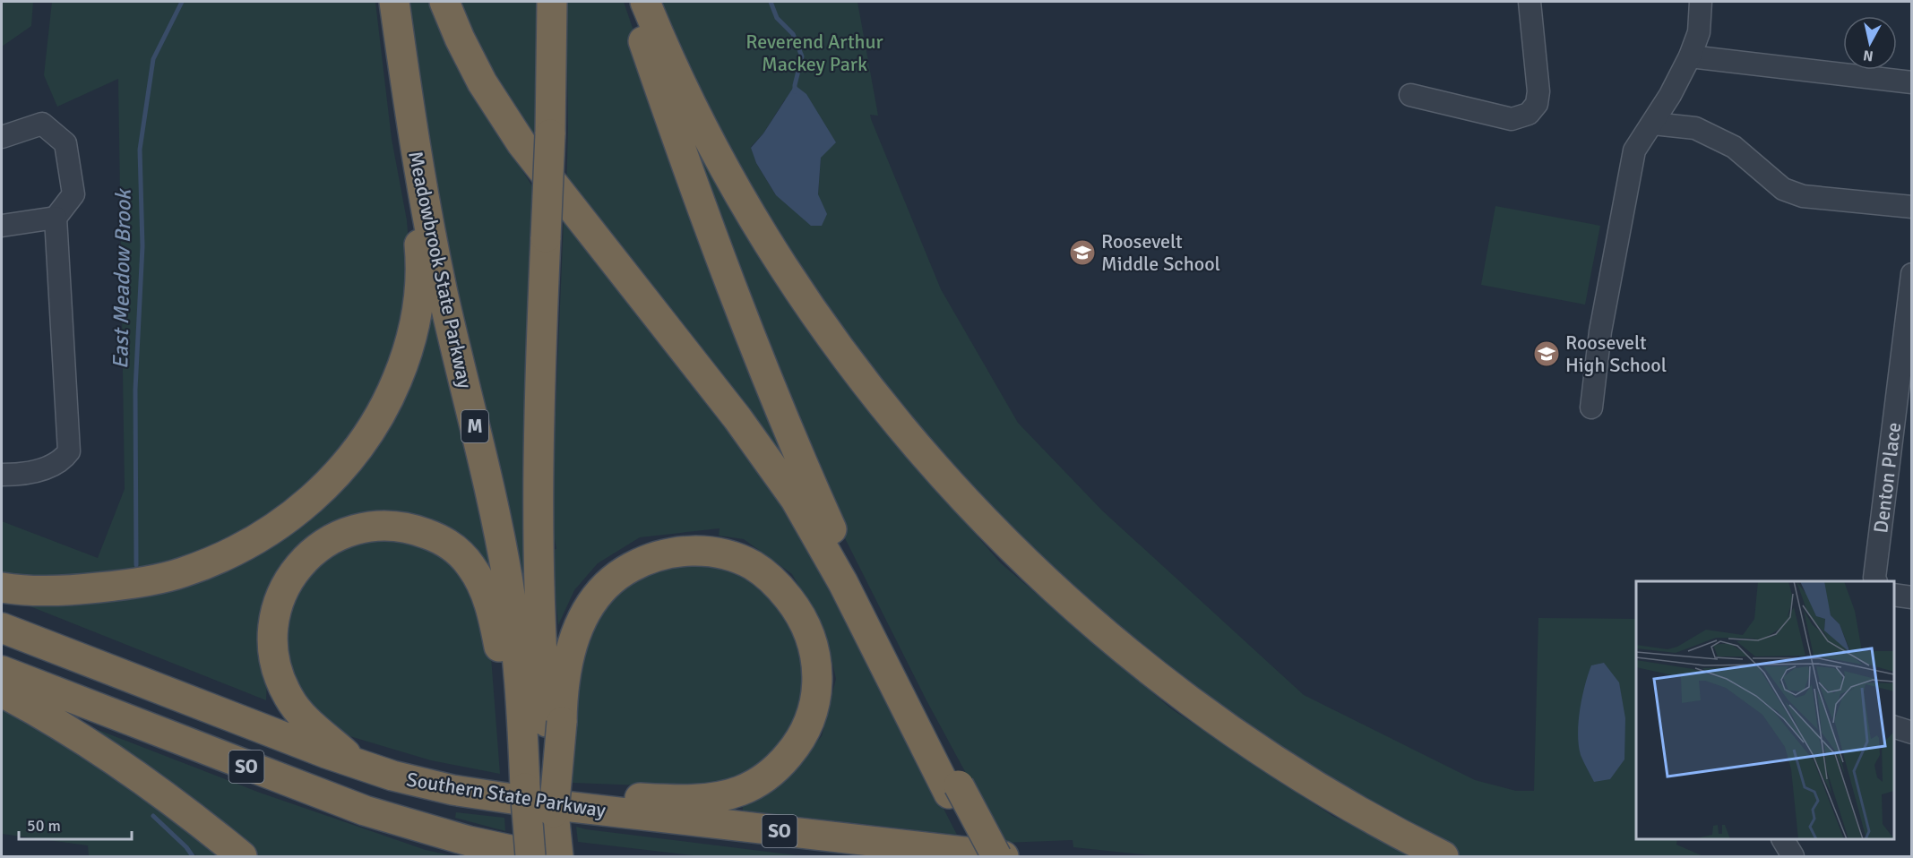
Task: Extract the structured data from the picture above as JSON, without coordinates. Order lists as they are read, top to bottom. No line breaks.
{"streets":{"highway":["Meadowbrook State Parkway","M","SO","Southern State Parkway"],"street":["Denton Place"]},"water":["East Meadow Brook"],"parks":["Reverend Arthur Mackey Park"],"places":{"school or university":["Roosevelt Middle School","Roosevelt High School"]},"scale_bar":"50 m","north":"bottom"}
